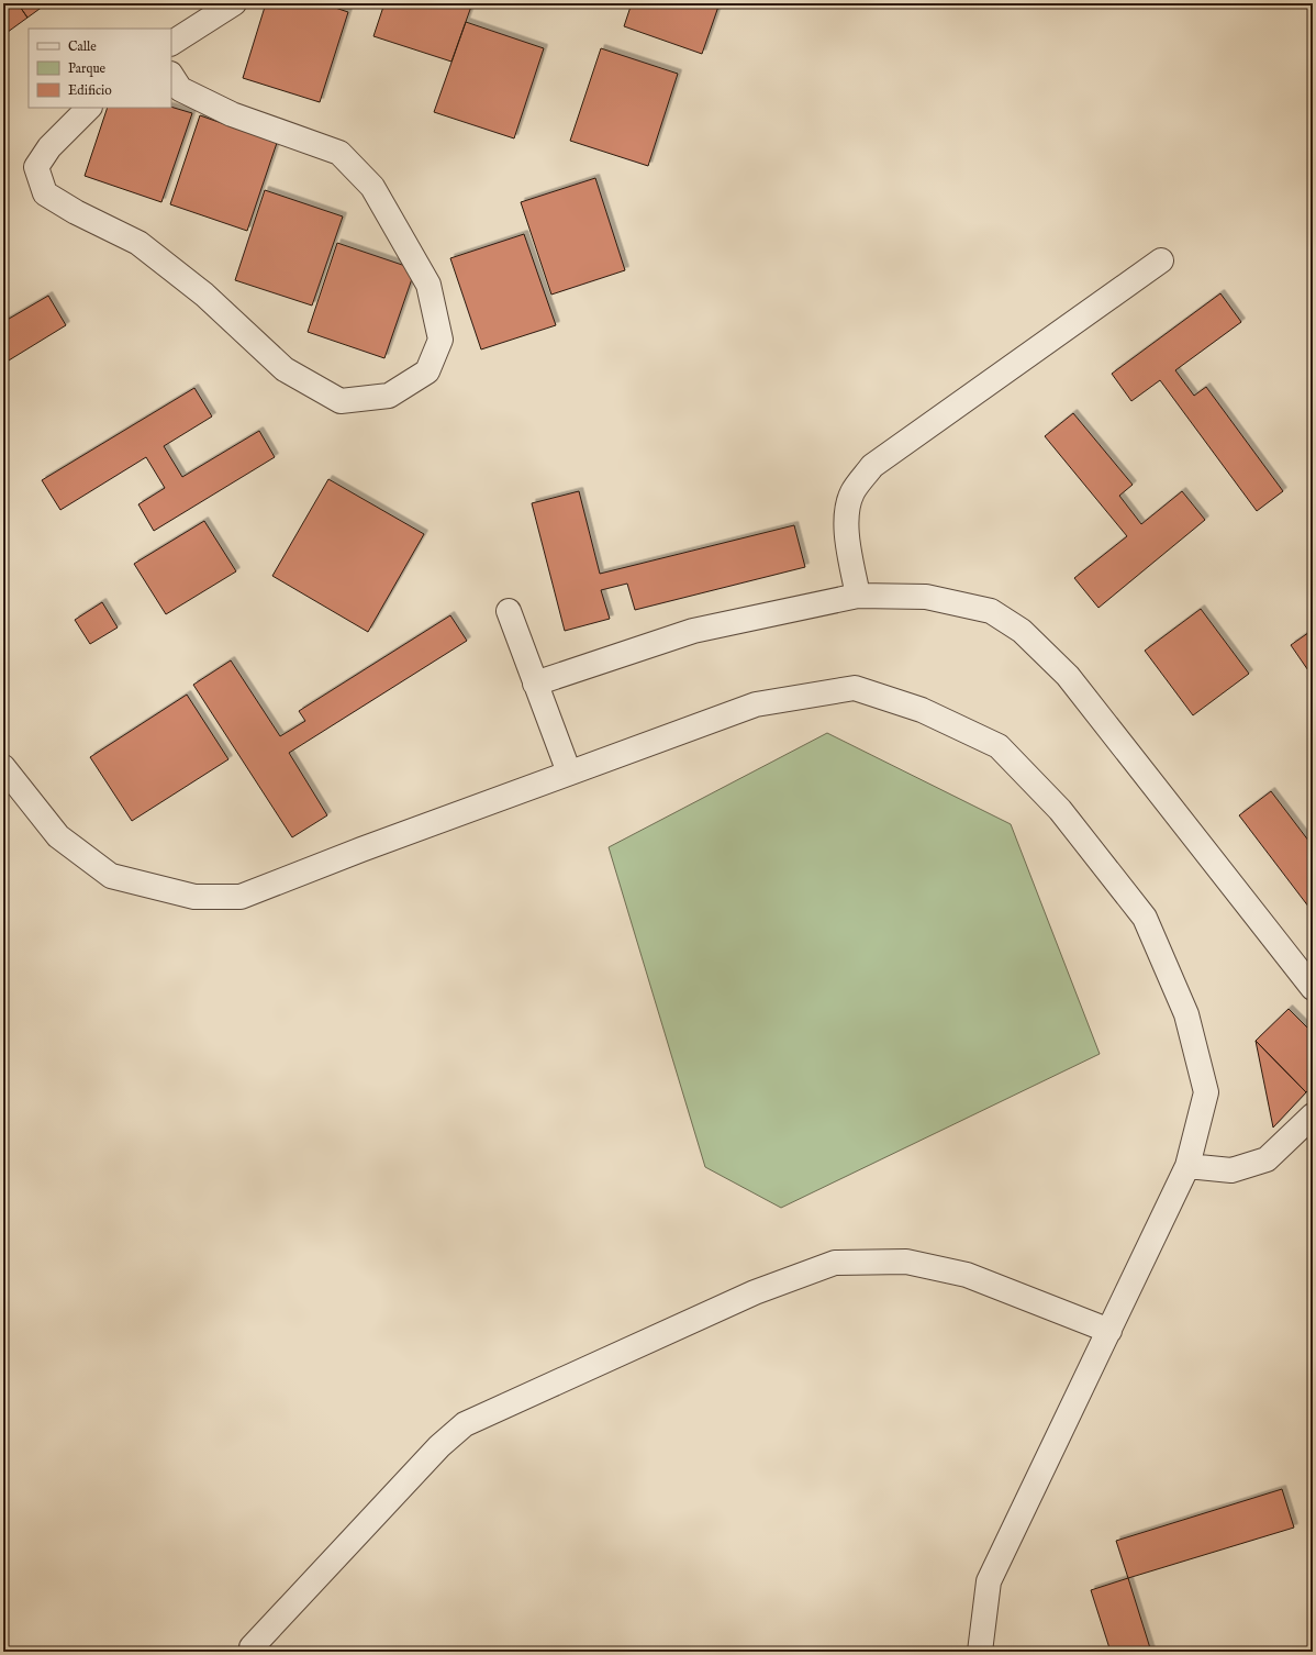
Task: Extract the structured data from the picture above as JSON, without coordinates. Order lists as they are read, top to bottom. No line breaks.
{"legend":["Calle","Parque","Edificio"]}
